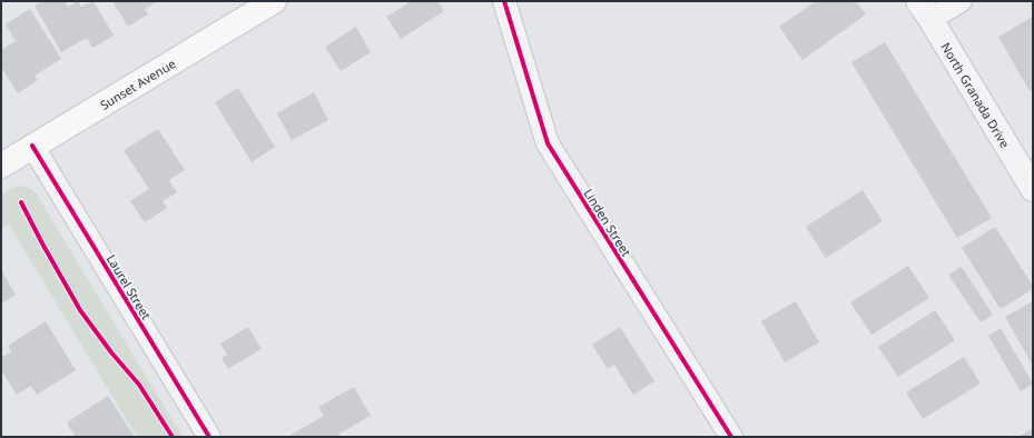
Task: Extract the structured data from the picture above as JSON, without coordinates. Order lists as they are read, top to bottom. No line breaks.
{"streets":{"main road":["Sunset Avenue"],"street":["North Granada Drive","Linden Street","Laurel Street"]},"crossings":[["Sunset Avenue","Laurel Street"]]}
